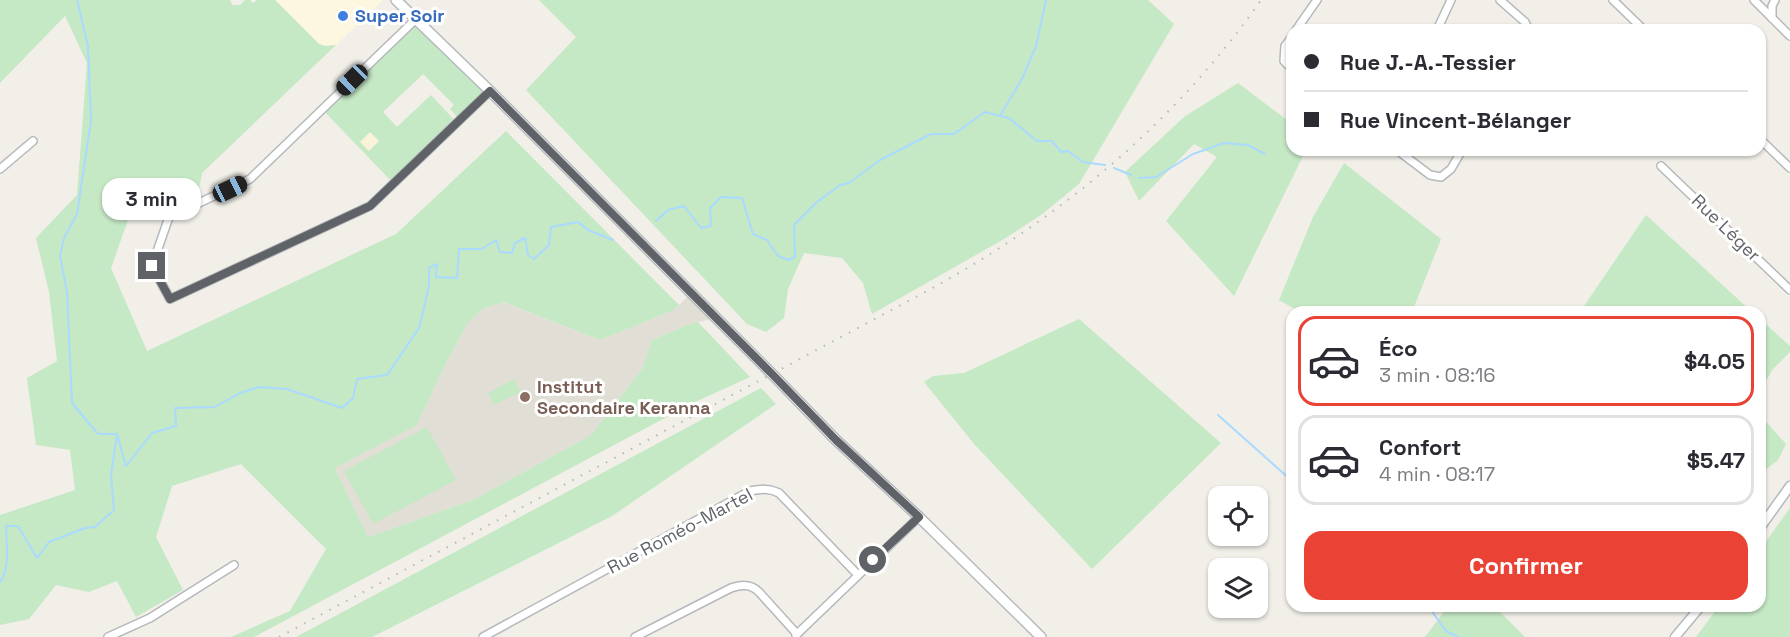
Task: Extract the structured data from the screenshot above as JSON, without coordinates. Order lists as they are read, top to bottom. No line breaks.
{"streets":{"street":["Rue Léger","Rue Roméo-Martel"]},"places":["Super Soir","Institut Secondaire Keranna"],"page":{"banner":["Rue J.-A.-Tessier","Rue Vincent-Bélanger"],"bubble":"3 min","list":[{"name":"Éco","note":"3 min · 08:16","value":"$4.05"},{"name":"Confort","note":"4 min · 08:17","value":"$5.47"}],"buttons":"Confirmer"}}
